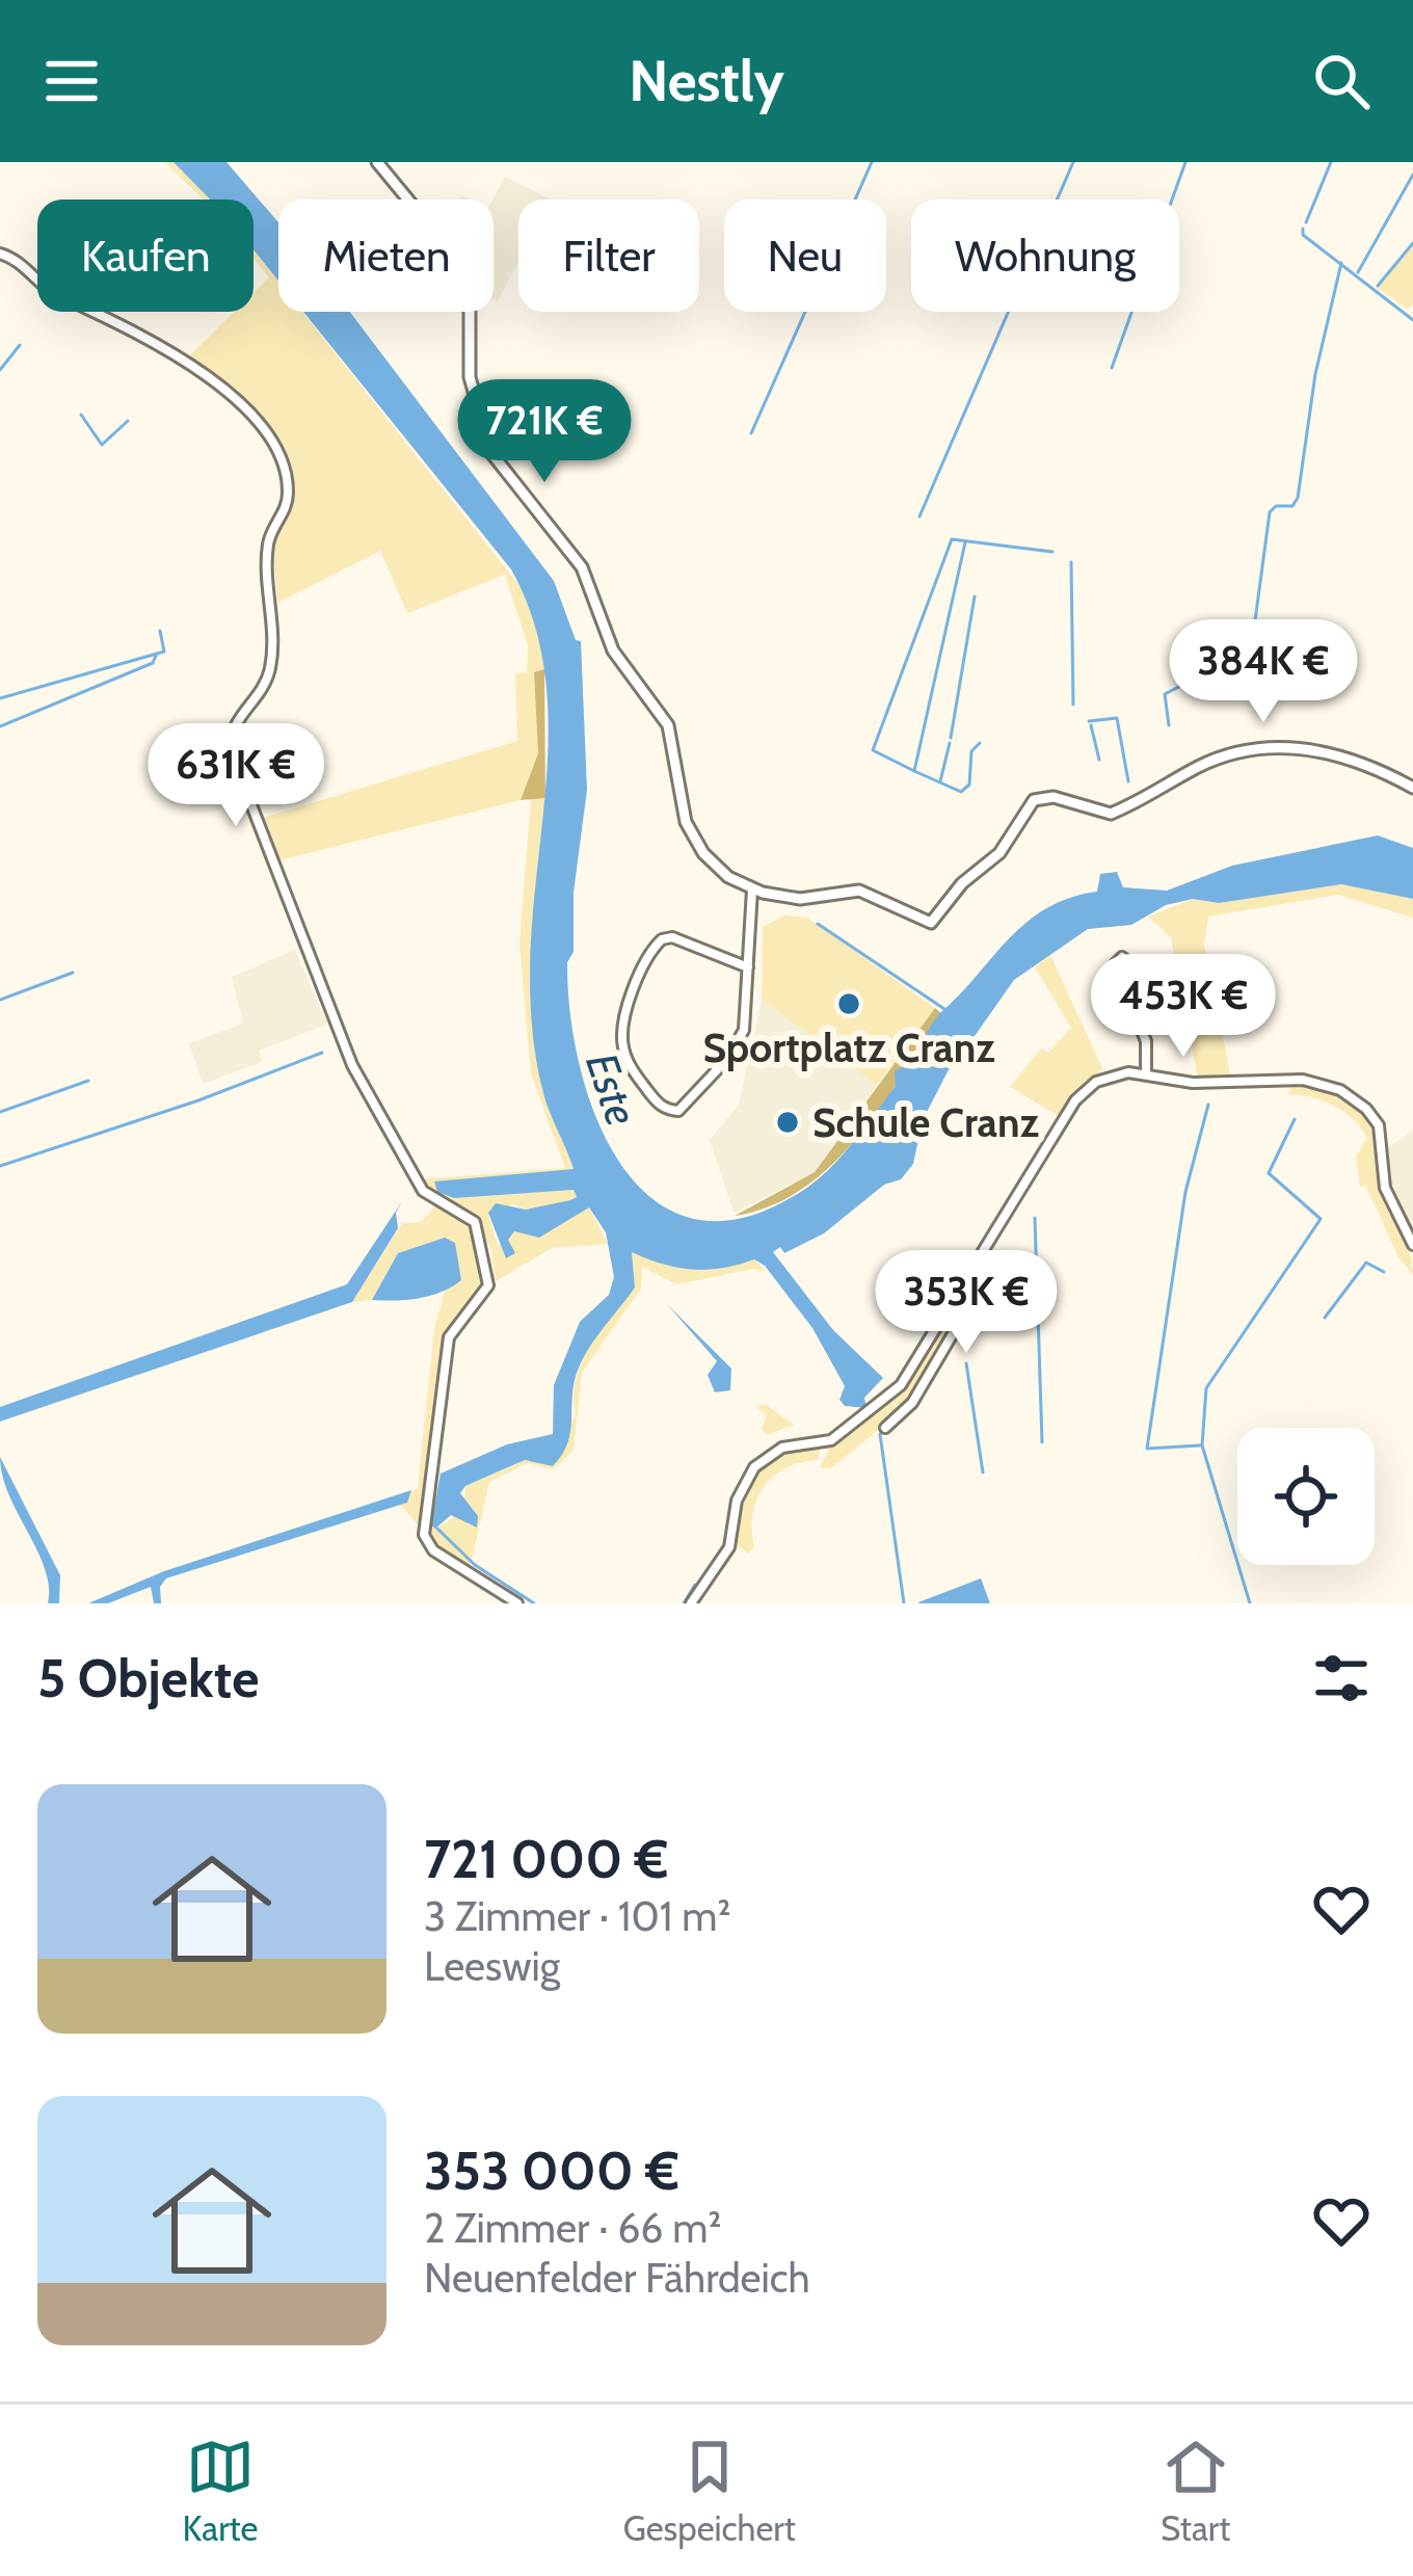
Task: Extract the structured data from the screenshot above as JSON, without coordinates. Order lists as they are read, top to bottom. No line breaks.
{"water":["Este"],"places":["Sportplatz Cranz","Schule Cranz"],"page":{"header":"Nestly","chip":["Kaufen","Mieten","Filter","Neu","Wohnung"],"price":["721K €","384K €","631K €","453K €","353K €"],"heading":"5 Objekte","list":[{"name":"721 000 €","note":"3 Zimmer · 101 m² · Leeswig"},{"name":"353 000 €","note":"2 Zimmer · 66 m² · Neuenfelder Fährdeich"}],"tabs":["Karte","Gespeichert","Start"]}}
